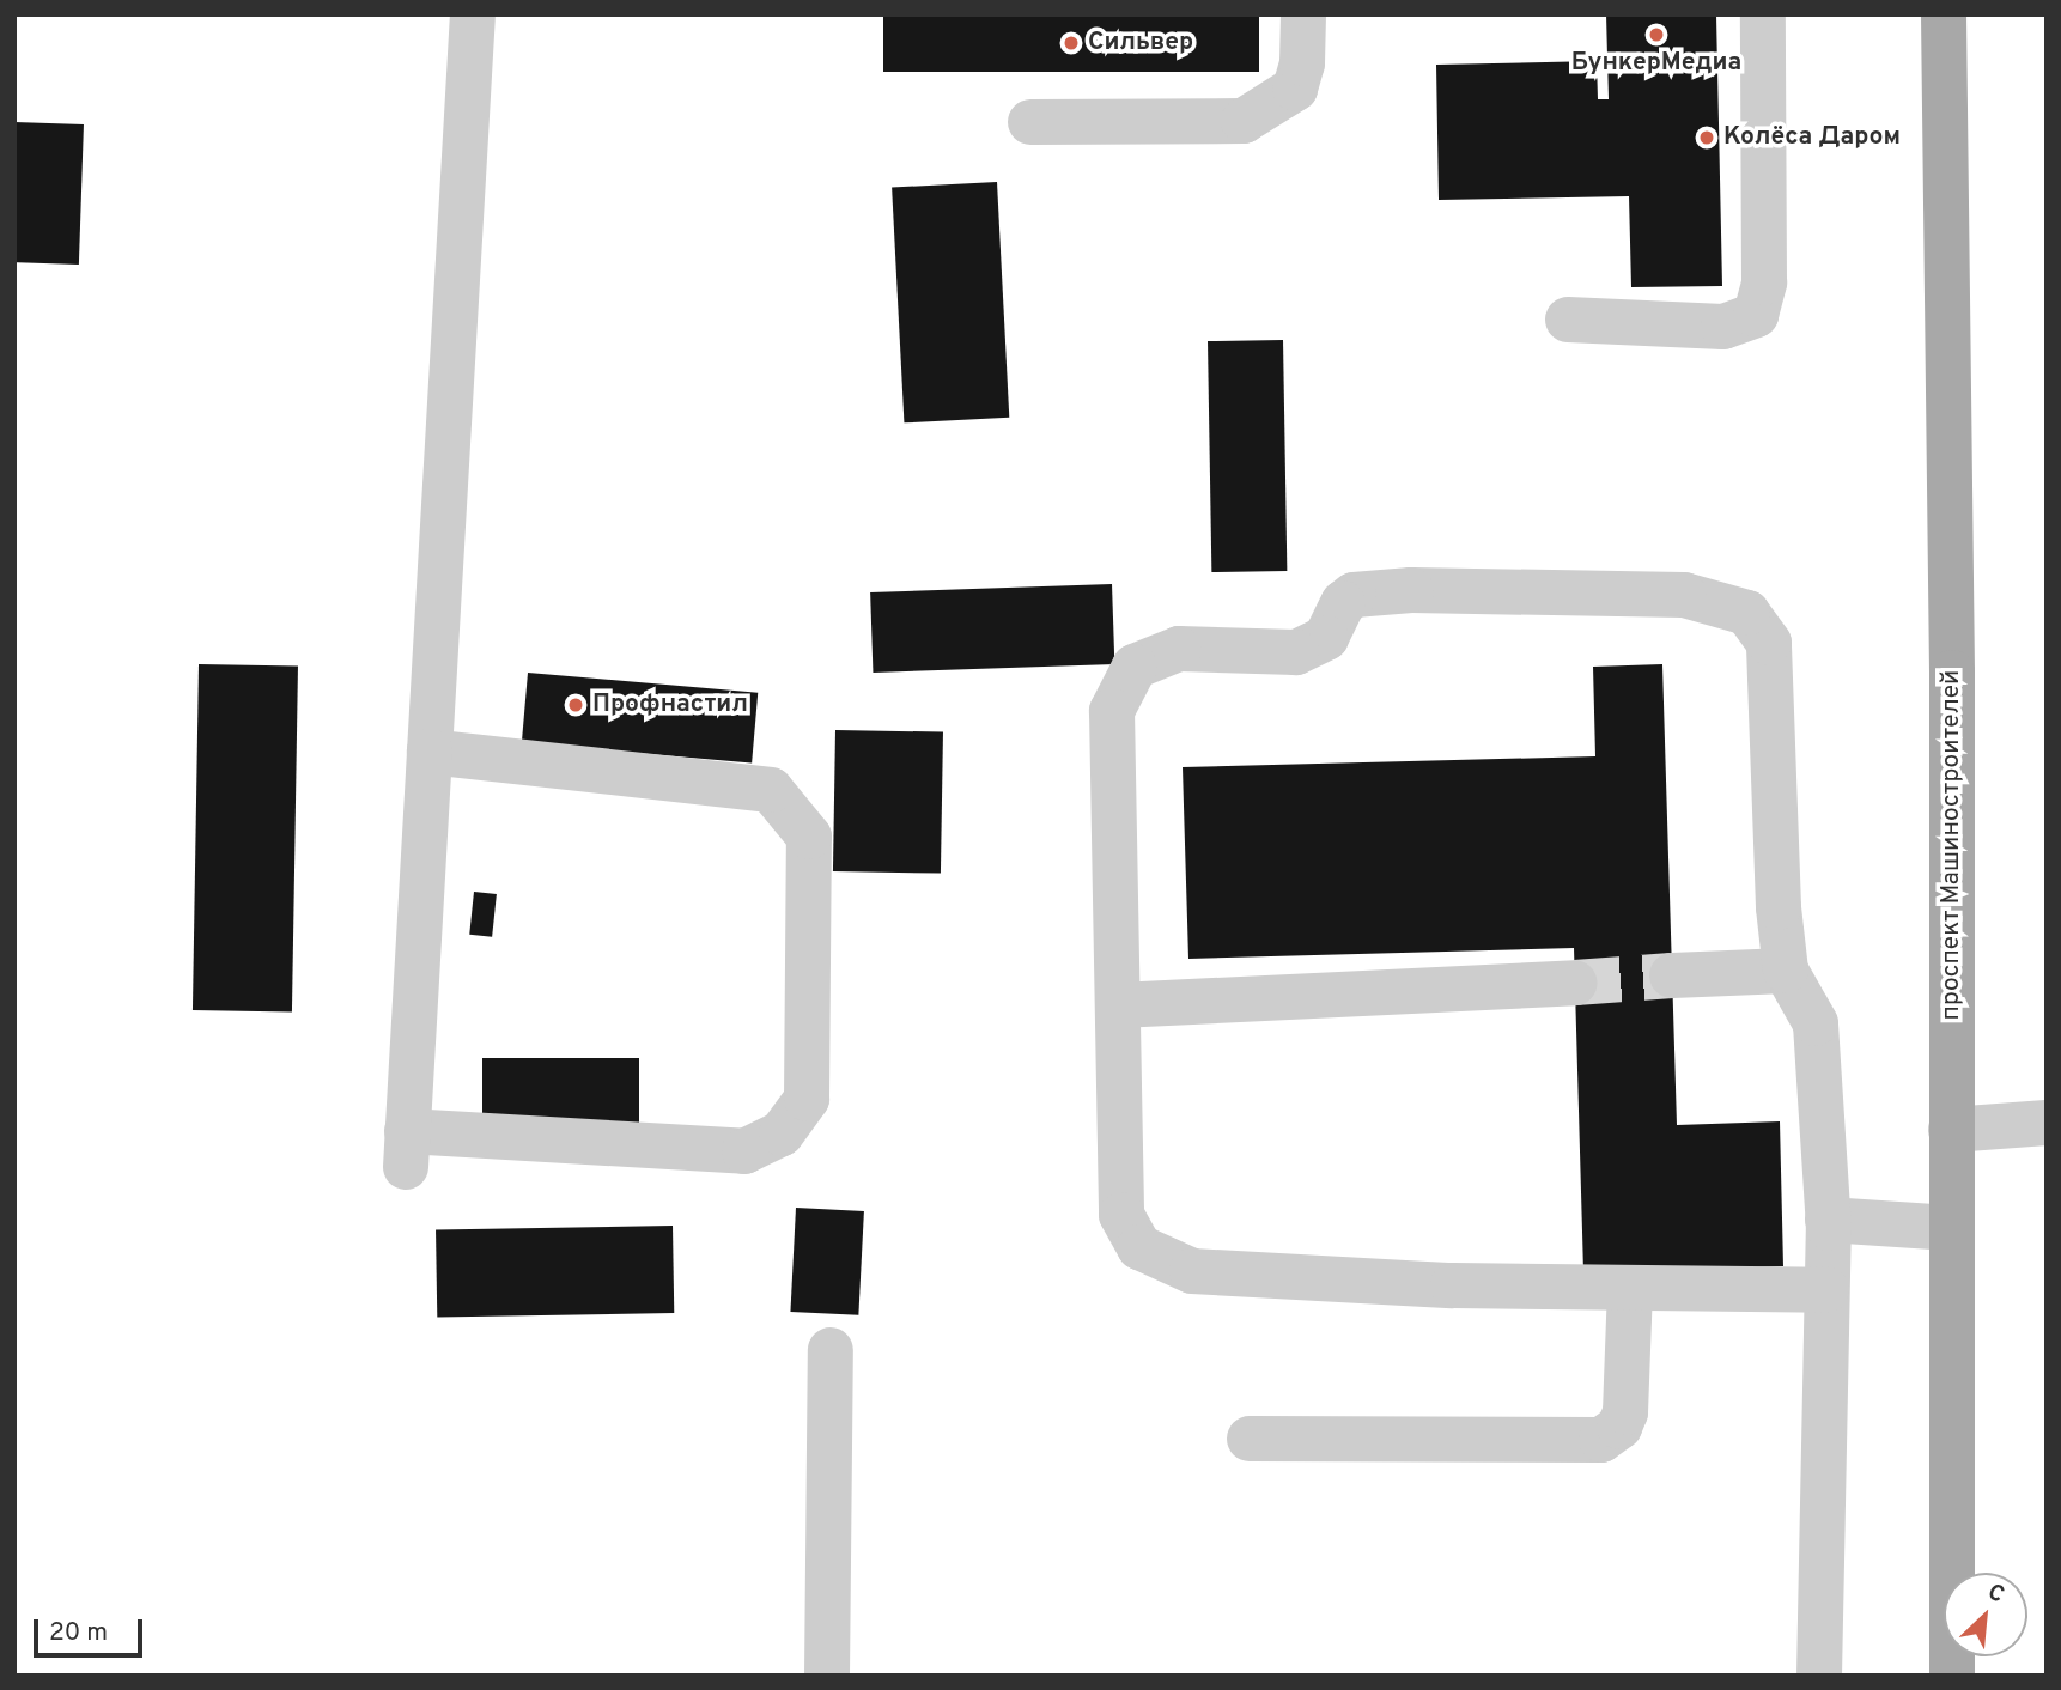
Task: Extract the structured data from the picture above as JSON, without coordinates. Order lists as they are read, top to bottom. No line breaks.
{"streets":{"main road":["проспект Машиностроителей"]},"places":["БункерМедиа","Сильвер","Колёса Даром","Профнастил"],"scale_bar":"20 m","north":"top right"}
